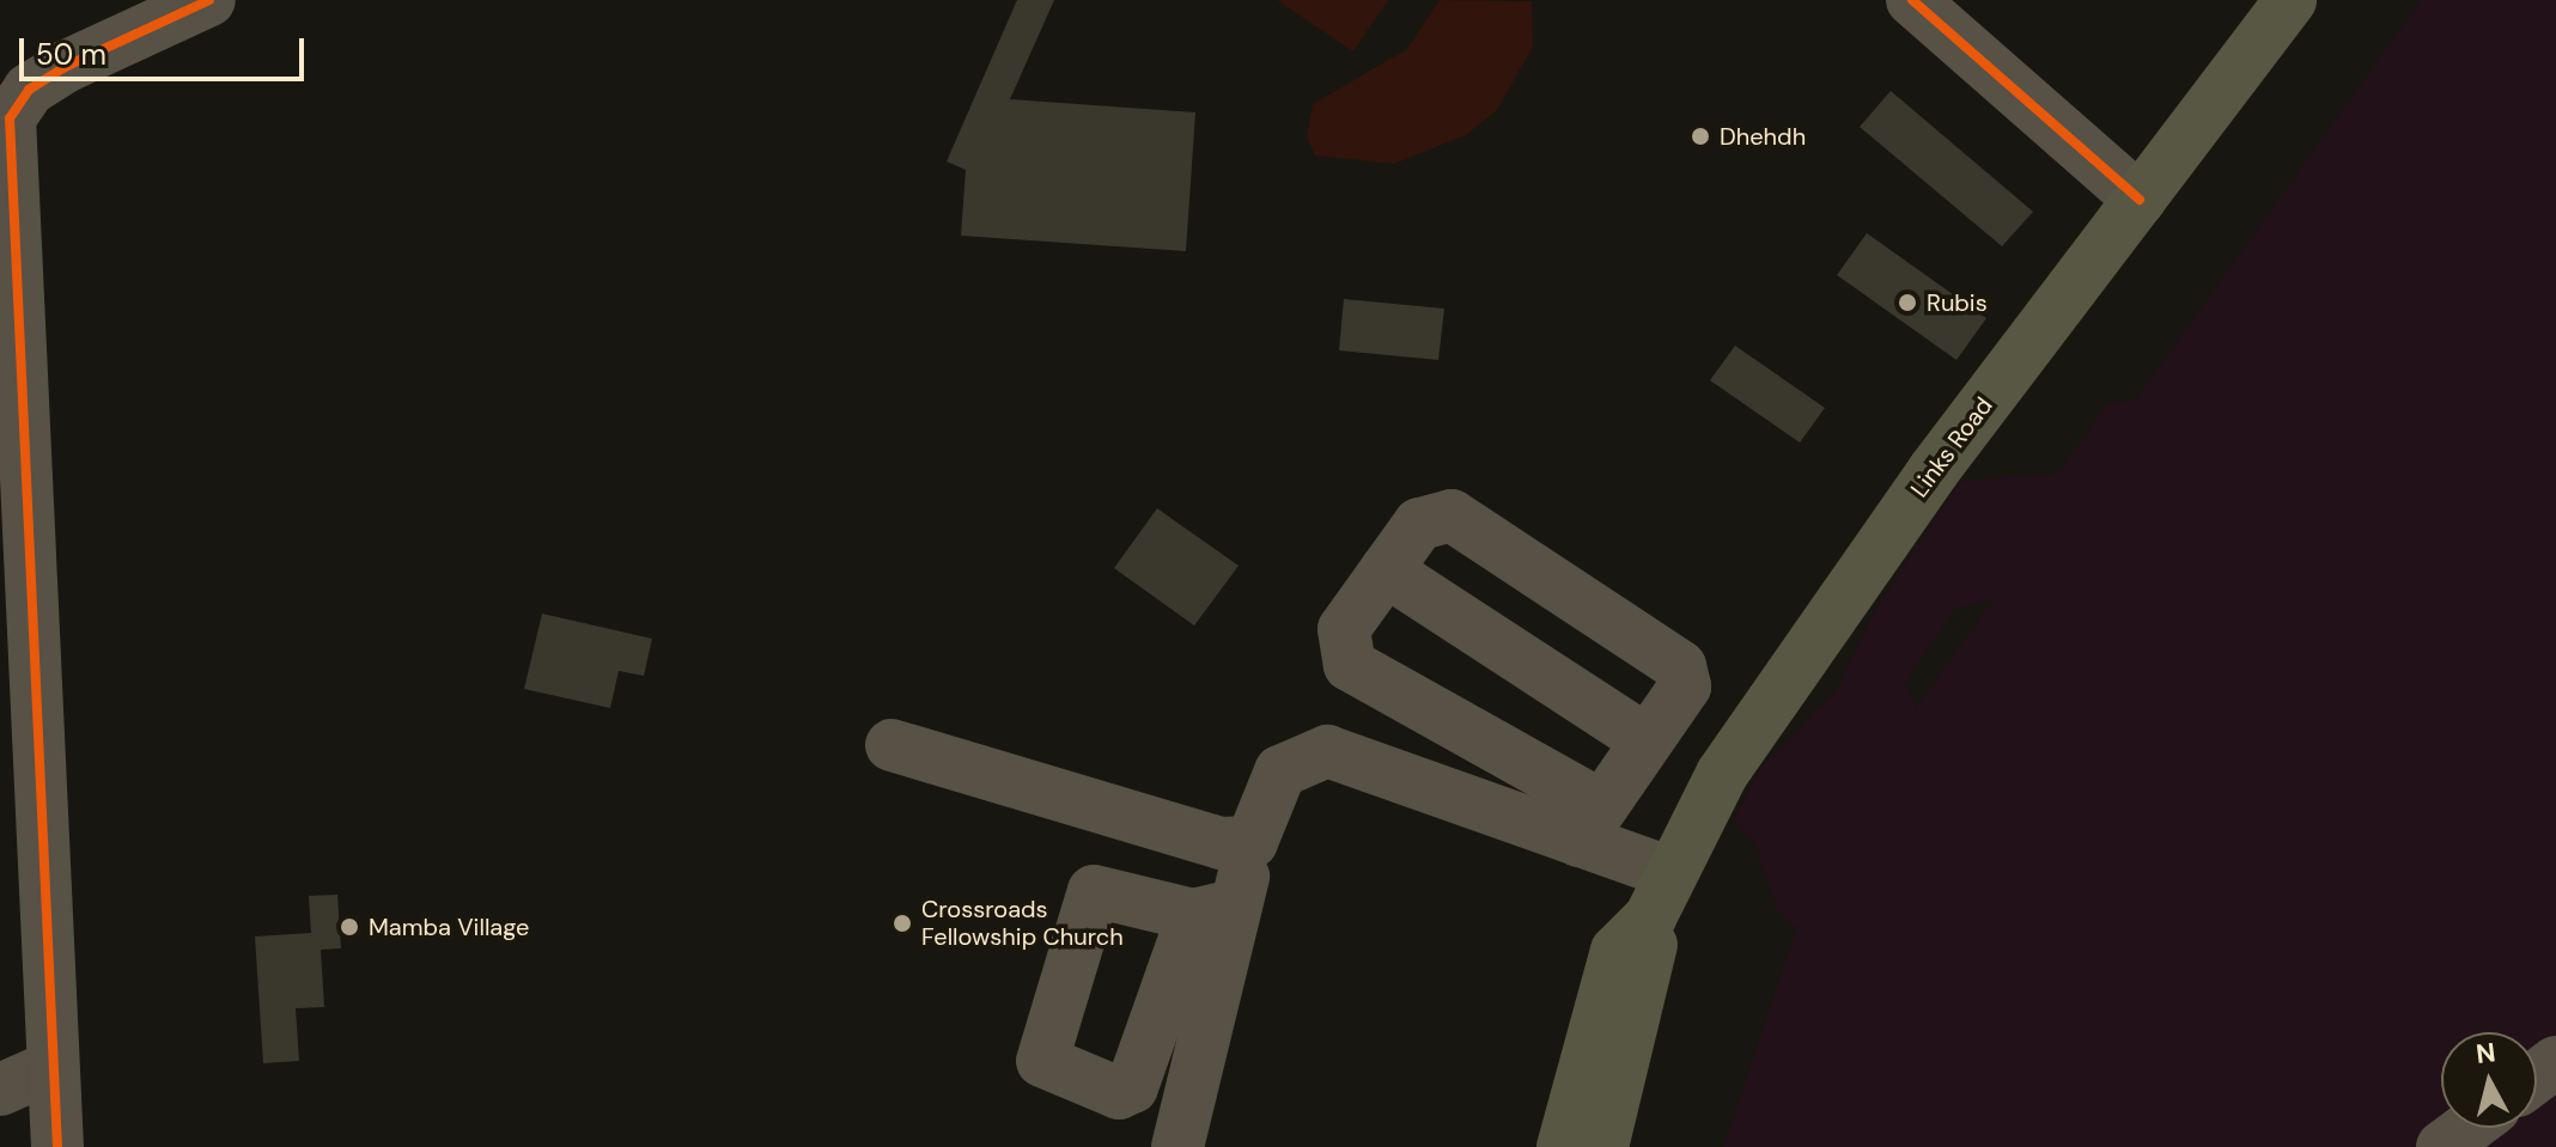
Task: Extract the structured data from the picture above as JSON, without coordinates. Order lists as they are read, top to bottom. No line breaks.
{"streets":{"main road":["Links Road"]},"places":["Dhehdh","Rubis","Crossroads Fellowship Church","Mamba Village"],"scale_bar":"50 m","north":"top"}
